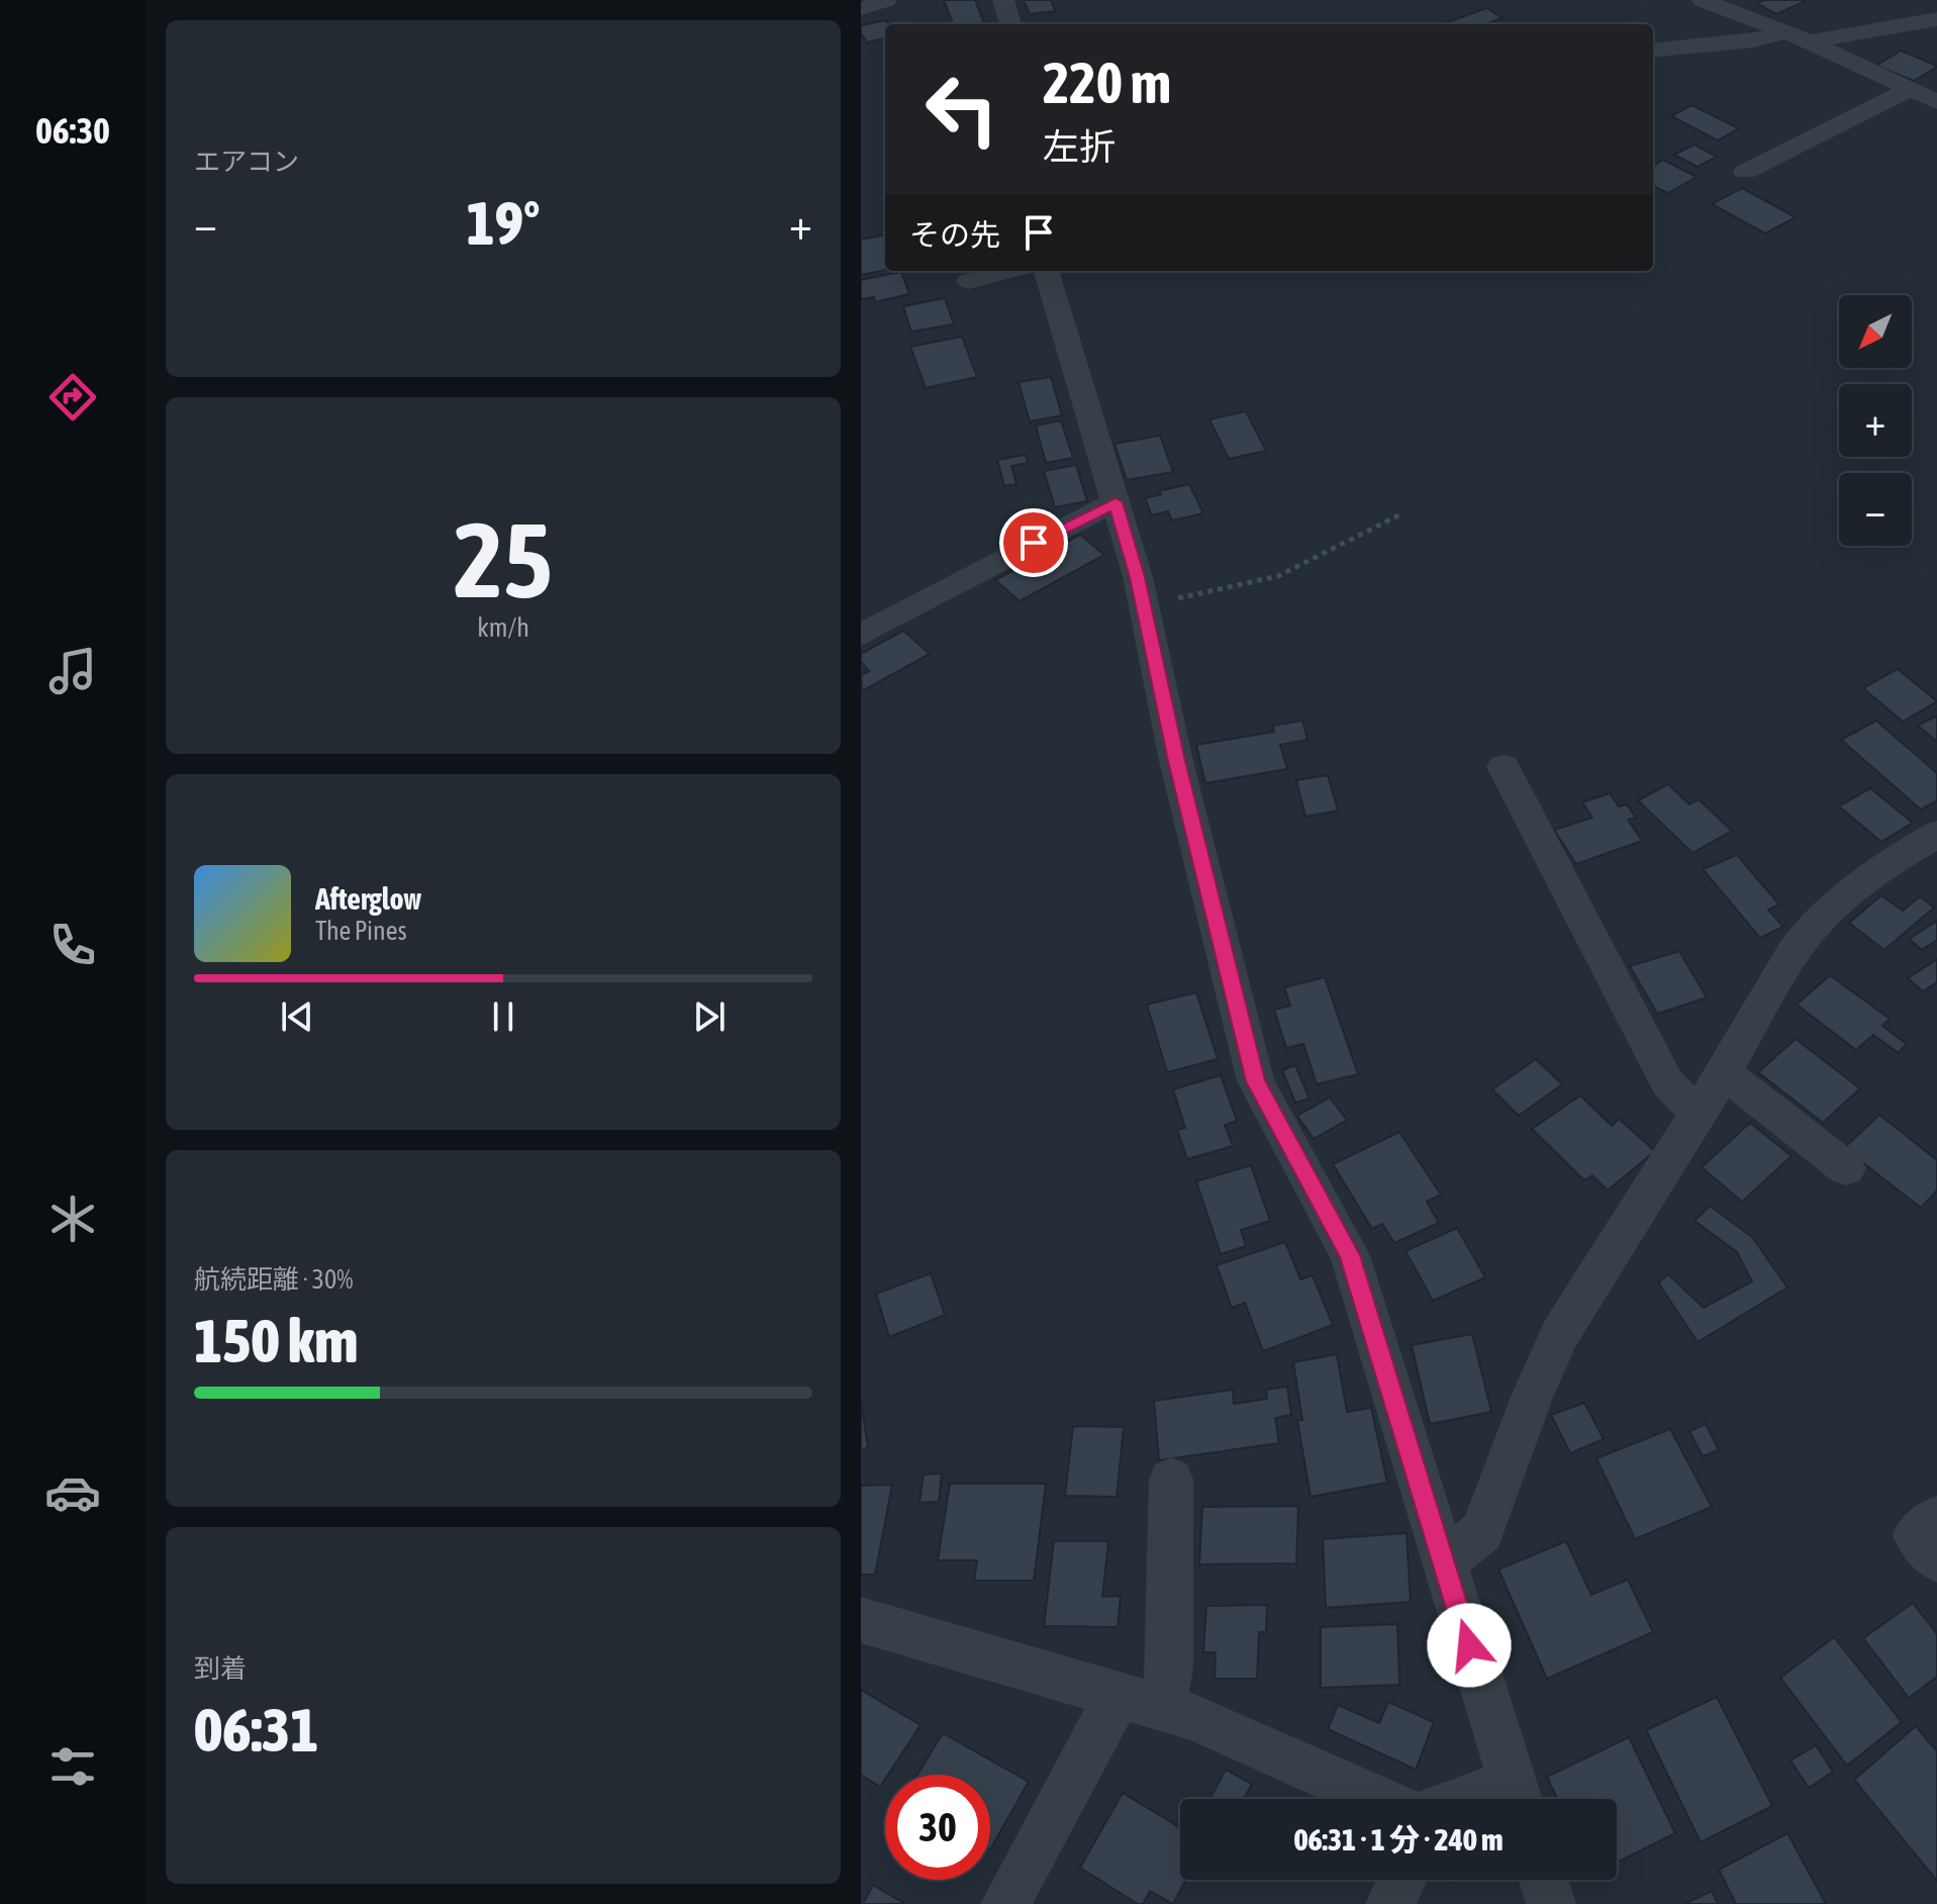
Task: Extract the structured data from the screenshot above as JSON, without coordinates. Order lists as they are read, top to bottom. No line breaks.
{"north":"bottom left","page":{"tabs":"06:30","tile":["エアコン",["25","km/h"],["航続距離 · 30%","150 km"],["到着","06:31"]],"turn":["220 m","左折"],"heat":["−","19°","+"],"then":"その先","map_buttons":["+","−"],"song":["Afterglow","The Pines"],"limit":"30","trip":"06:31 · 1 分 · 240 m"}}
